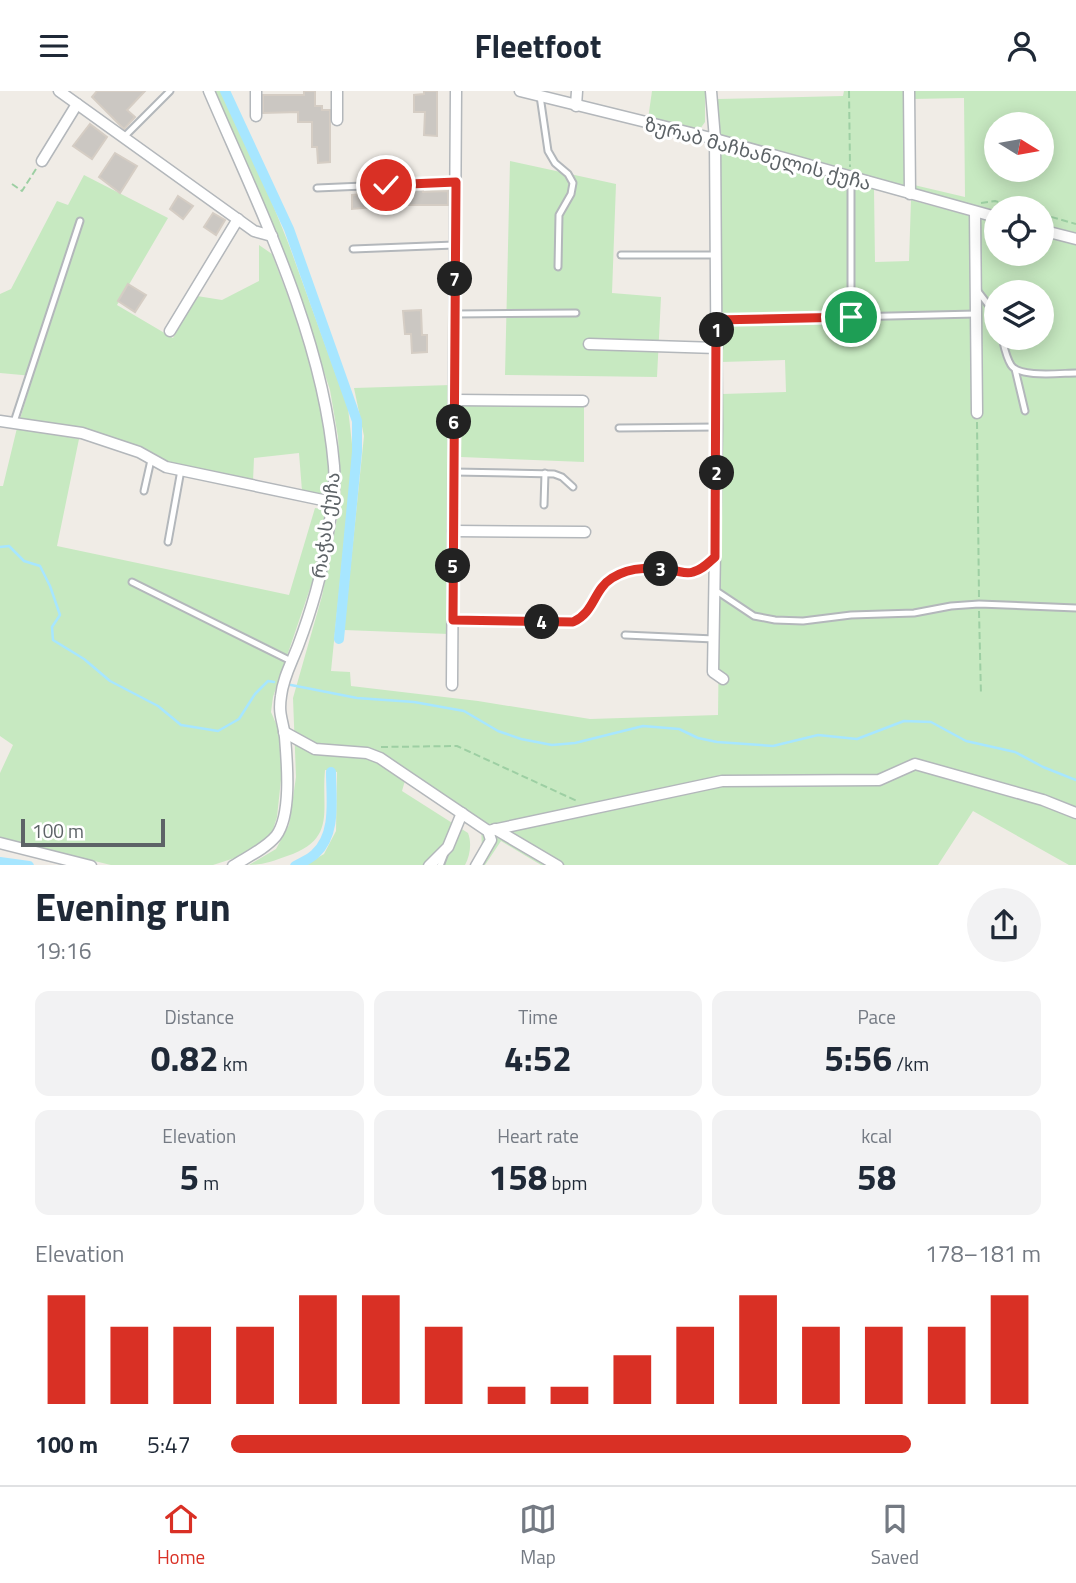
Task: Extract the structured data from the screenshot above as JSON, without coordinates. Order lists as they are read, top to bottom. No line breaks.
{"streets":{"street":["ზურაბ მაჩხანელის ქუჩა","რაჭას ქუჩა"]},"scale_bar":"100 m","north":"right","page":{"header":"Fleetfoot","pins":["7","1","6","2","5","3","4"],"scale":"100 m","heading":["Evening run","19:16"],"stats":[["Distance","0.82 km"],["Time","4:52"],["Pace","5:56 /km"],["Elevation","5 m"],["Heart rate","158 bpm"],["kcal","58"]],"chart":["Elevation","178–181 m"],"list":[{"name":"100 m","note":"5:47"}],"tabs":["Home","Map","Saved"]}}
